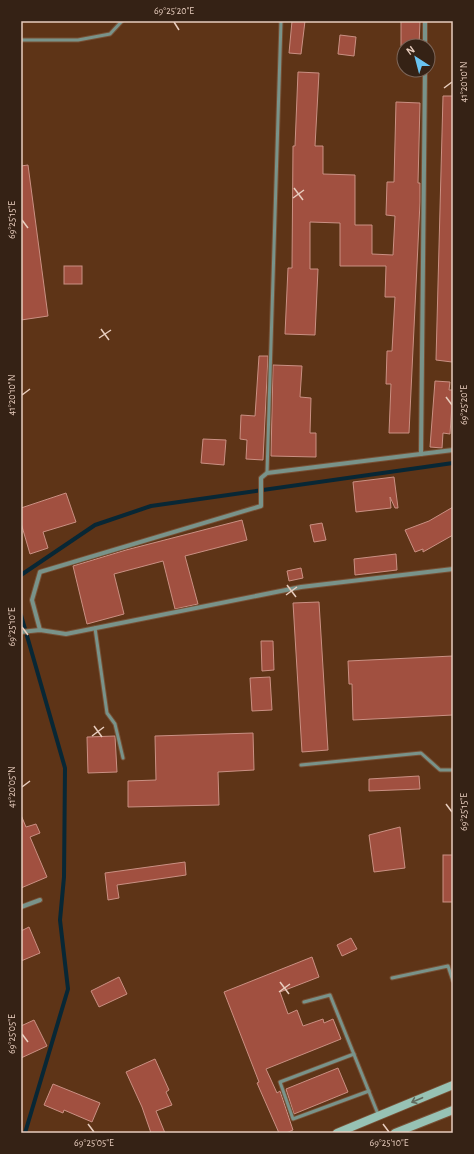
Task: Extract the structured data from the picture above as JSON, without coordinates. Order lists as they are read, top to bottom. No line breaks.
{"north":"top left","coordinates":["69°25'20\"E","41°20'10\"N","69°25'15\"E","69°25'10\"E","41°20'05\"N","69°25'05\"E"]}
